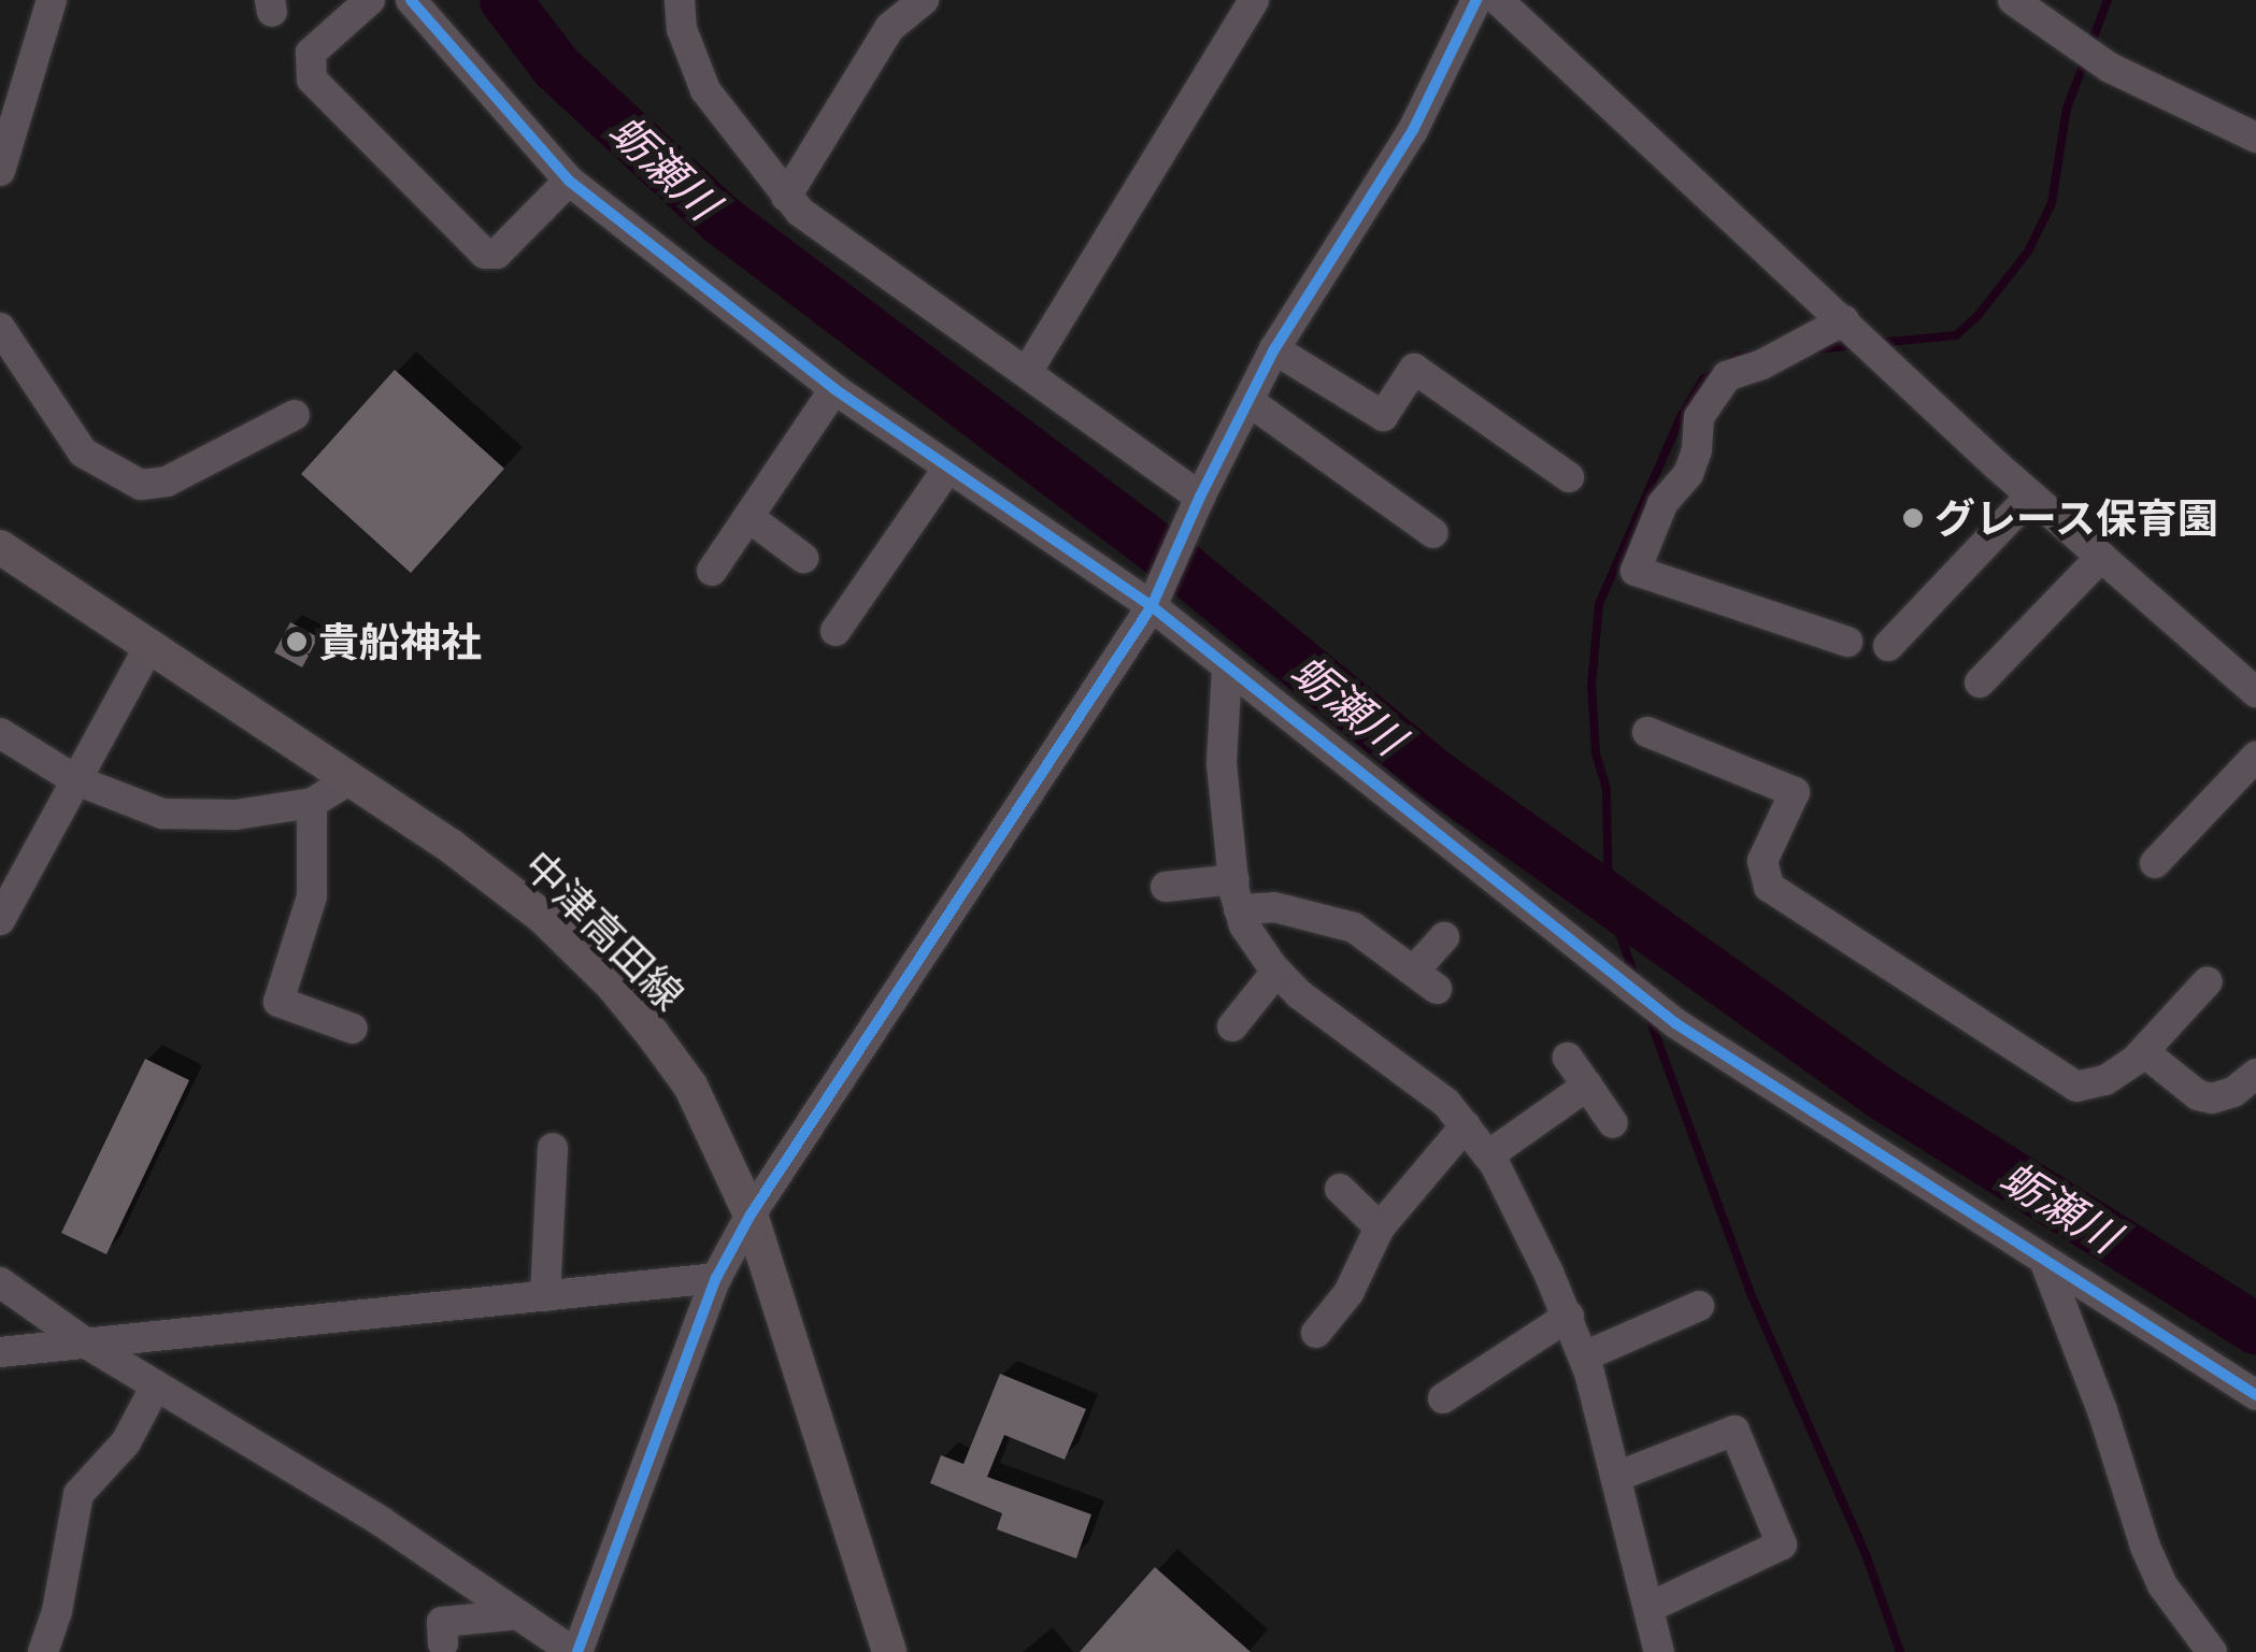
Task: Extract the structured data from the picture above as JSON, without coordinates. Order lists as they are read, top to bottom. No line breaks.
{"streets":{"main road":["中津高田線"]},"water":["蛎瀬川"],"places":["グレース保育園","貴船神社"]}
